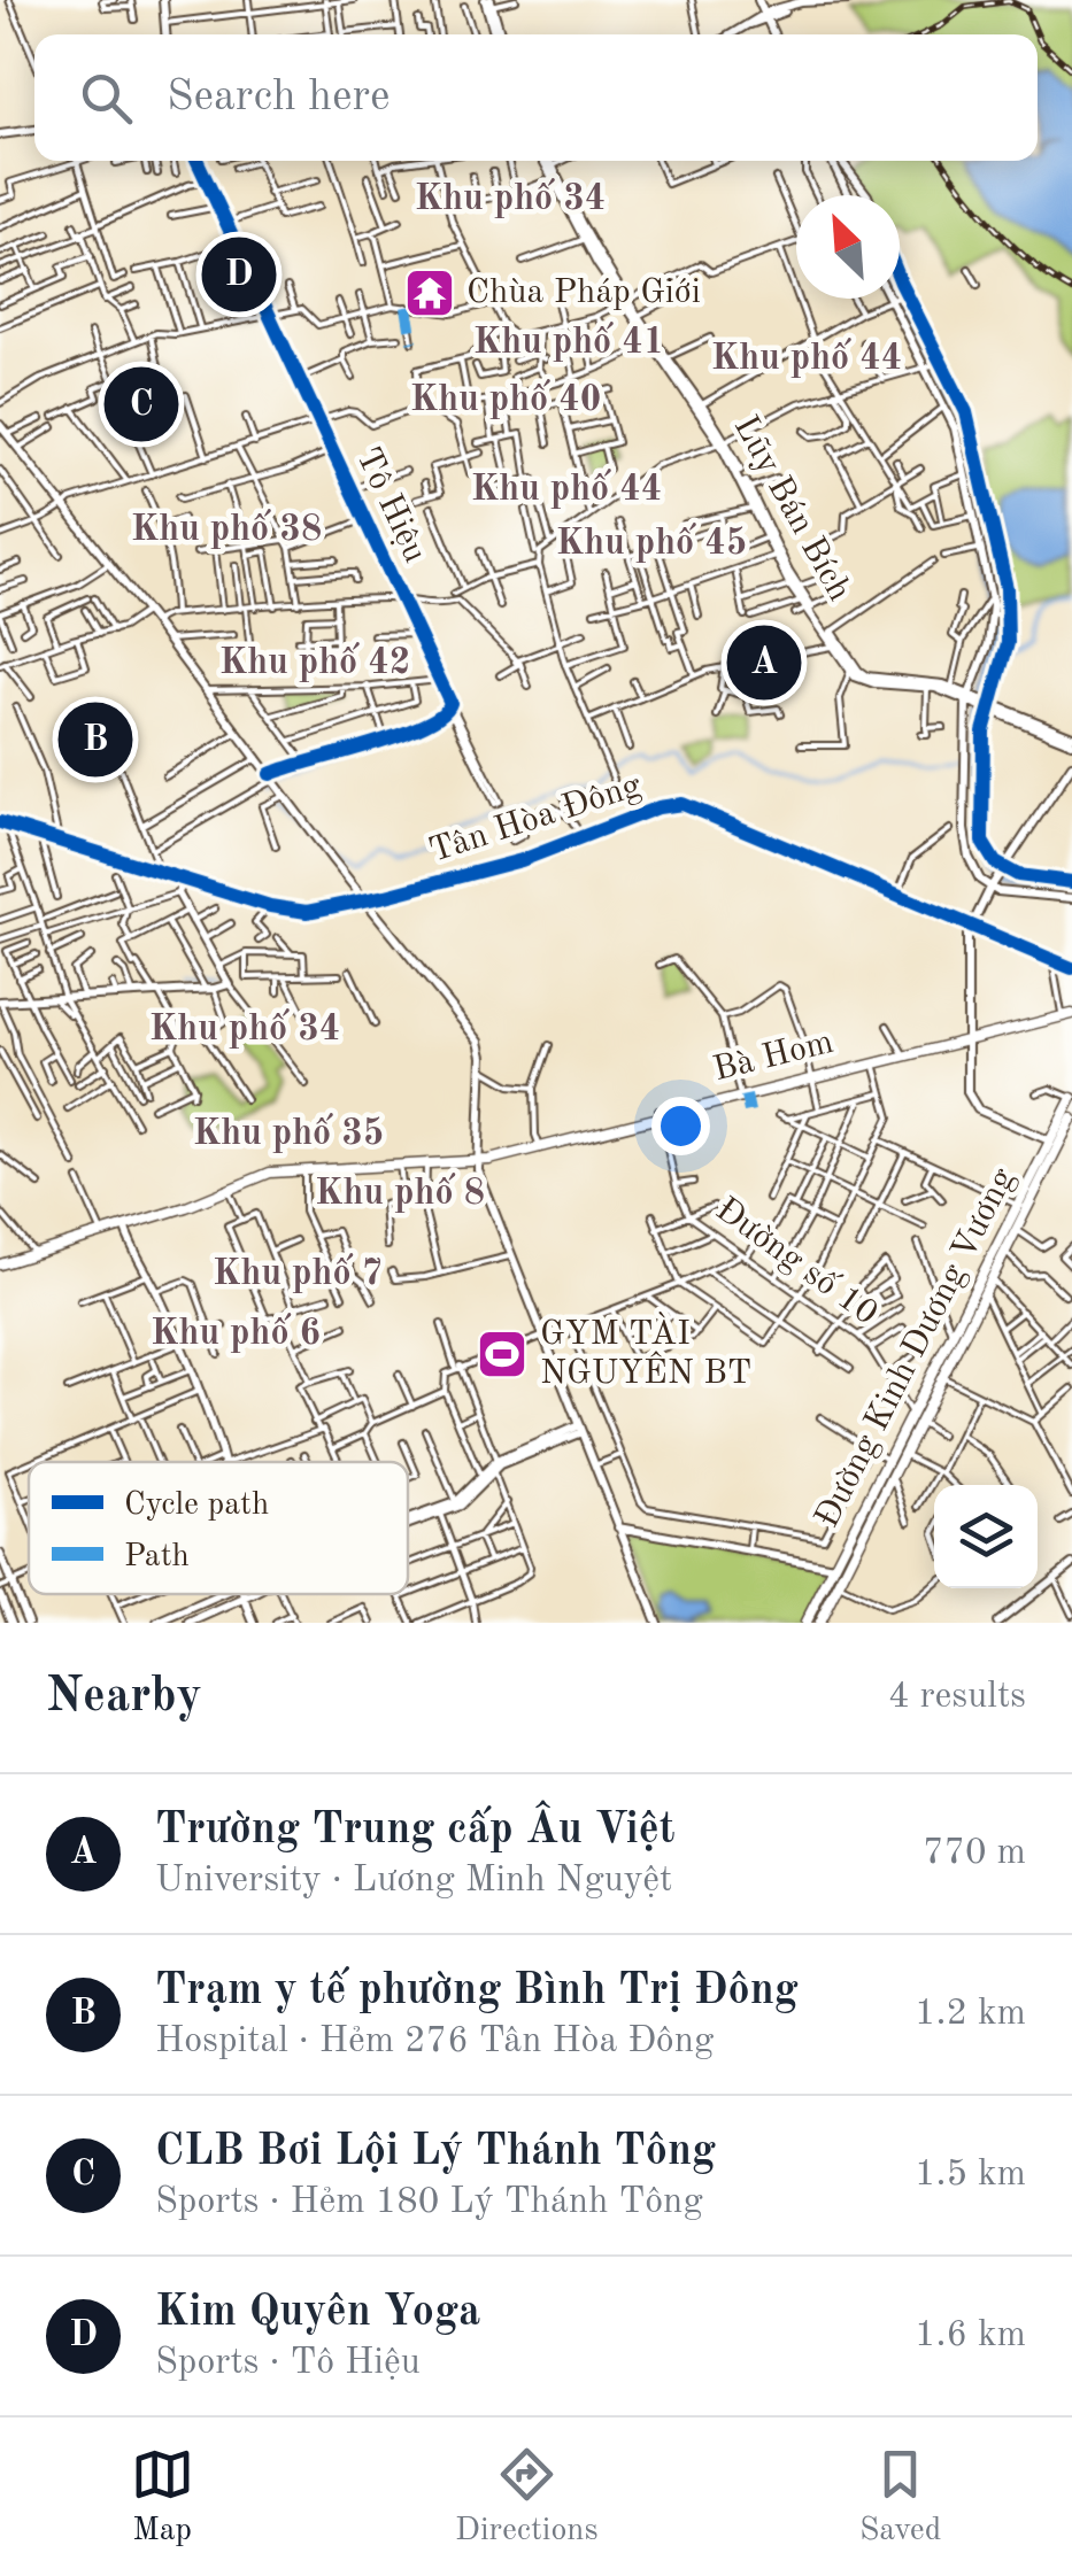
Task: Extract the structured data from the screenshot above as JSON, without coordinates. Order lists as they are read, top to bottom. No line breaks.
{"streets":{"main road":["Bà Hom","Đường Kinh Dương Vương"],"street":["Tô Hiệu","Lũy Bán Bích","Tân Hòa Đông","Đường số 10"]},"crossings":[["Bà Hom","Đường số 10"],["Đường số 10","Đường Kinh Dương Vương"]],"districts":["Khu phố 34","Khu phố 41","Khu phố 44","Khu phố 40","Khu phố 44","Khu phố 38","Khu phố 45","Khu phố 42","Khu phố 34","Khu phố 35","Khu phố 8","Khu phố 7","Khu phố 6"],"places":{"temple":["Chùa Pháp Giới"],"sports":["GYM TÀI NGUYÊN BT"]},"legend":["Cycle path","Path"],"north":"top left","page":{"search":"Search here","pins":["D","C","A","B"],"heading":["Nearby","4 results"],"list":[{"mark":"A","name":"Trường Trung cấp Âu Việt","note":"University · Lương Minh Nguyệt","value":"770 m"},{"mark":"B","name":"Trạm y tế phường Bình Trị Đông","note":"Hospital · Hẻm 276 Tân Hòa Đông","value":"1.2 km"},{"mark":"C","name":"CLB Bơi Lội Lý Thánh Tông","note":"Sports · Hẻm 180 Lý Thánh Tông","value":"1.5 km"},{"mark":"D","name":"Kim Quyên Yoga","note":"Sports · Tô Hiệu","value":"1.6 km"}],"nav":["Map","Directions","Saved"]}}
